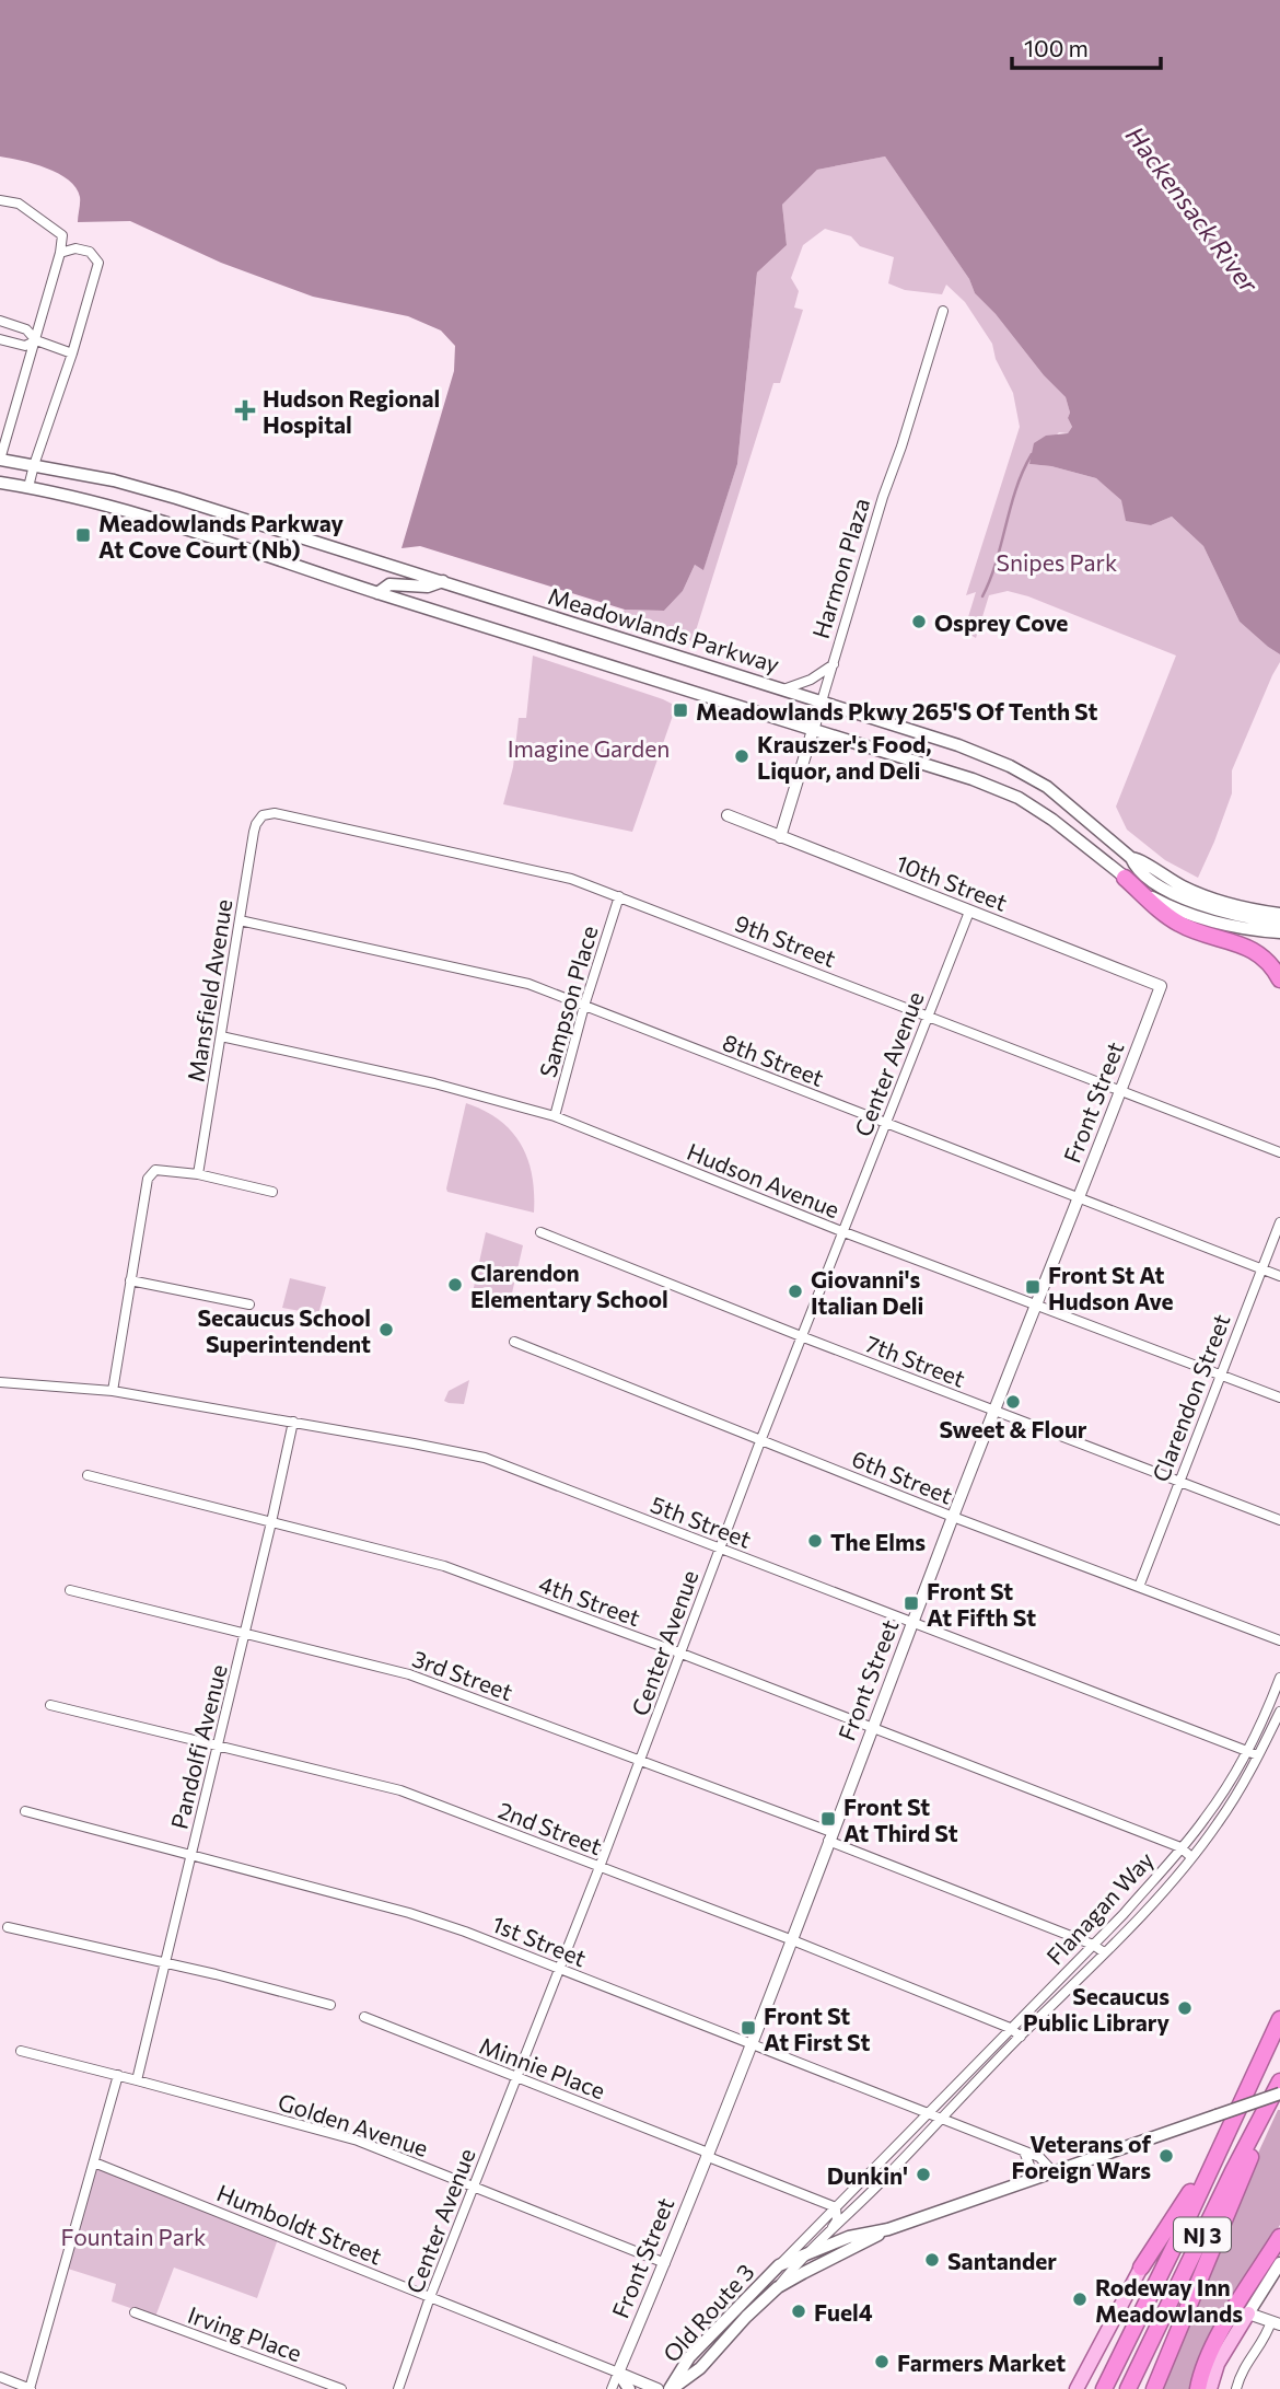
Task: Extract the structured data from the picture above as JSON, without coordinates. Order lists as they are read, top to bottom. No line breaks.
{"streets":{"highway":["NJ 3"],"main road":["Meadowlands Parkway","Old Route 3"],"street":["Harmon Plaza","10th Street","9th Street","Mansfield Avenue","Sampson Place","8th Street","Center Avenue","Front Street","Hudson Avenue","7th Street","Clarendon Street","6th Street","5th Street","4th Street","3rd Street","Pandolfi Avenue","2nd Street","Flanagan Way","1st Street","Minnie Place","Golden Avenue","Humboldt Street","Irving Place"]},"crossings":[["Harmon Plaza","Meadowlands Parkway"],["Harmon Plaza","10th Street"],["10th Street","Center Avenue"],["10th Street","Front Street"],["9th Street","Mansfield Avenue"],["9th Street","Sampson Place"],["9th Street","Center Avenue"],["9th Street","Front Street"],["Mansfield Avenue","8th Street"],["Mansfield Avenue","Hudson Avenue"],["Sampson Place","8th Street"],["Sampson Place","Hudson Avenue"],["8th Street","Center Avenue"],["8th Street","Front Street"],["8th Street","Clarendon Street"],["Center Avenue","Hudson Avenue"],["Center Avenue","7th Street"],["Center Avenue","6th Street"],["Center Avenue","5th Street"],["Center Avenue","4th Street"],["Center Avenue","3rd Street"],["Center Avenue","2nd Street"],["Center Avenue","1st Street"],["Center Avenue","Minnie Place"],["Center Avenue","Golden Avenue"],["Center Avenue","Humboldt Street"],["Front Street","Hudson Avenue"],["Front Street","7th Street"],["Front Street","6th Street"],["Front Street","5th Street"],["Front Street","4th Street"],["Front Street","3rd Street"],["Front Street","2nd Street"],["Front Street","1st Street"],["Front Street","Minnie Place"],["Front Street","Golden Avenue"],["Front Street","Humboldt Street"],["Hudson Avenue","Clarendon Street"],["7th Street","Clarendon Street"],["Clarendon Street","6th Street"],["5th Street","Pandolfi Avenue"],["5th Street","Flanagan Way"],["4th Street","Pandolfi Avenue"],["4th Street","Flanagan Way"],["3rd Street","Pandolfi Avenue"],["3rd Street","Flanagan Way"],["Pandolfi Avenue","2nd Street"],["Pandolfi Avenue","1st Street"],["Pandolfi Avenue","Golden Avenue"],["2nd Street","Flanagan Way"],["Flanagan Way","1st Street"],["Flanagan Way","Minnie Place"],["Flanagan Way","Old Route 3"]],"water":["Hackensack River"],"parks":["Snipes Park","Imagine Garden","Fountain Park"],"places":{"health":["Hudson Regional Hospital"],"transit":["Meadowlands Parkway At Cove Court (Nb)","Meadowlands Pkwy 265'S Of Tenth St","Front St At Hudson Ave","Front St At Fifth St","Front St At Third St","Front St At First St"],"other":["Osprey Cove","Krauszer's Food, Liquor, and Deli","Clarendon Elementary School","Giovanni's Italian Deli","Secaucus School Superintendent","Sweet & Flour","The Elms","Secaucus Public Library","Veterans of Foreign Wars","Dunkin'","Santander","Rodeway Inn Meadowlands","Fuel4","Farmers Market"]},"scale_bar":"100 m"}
